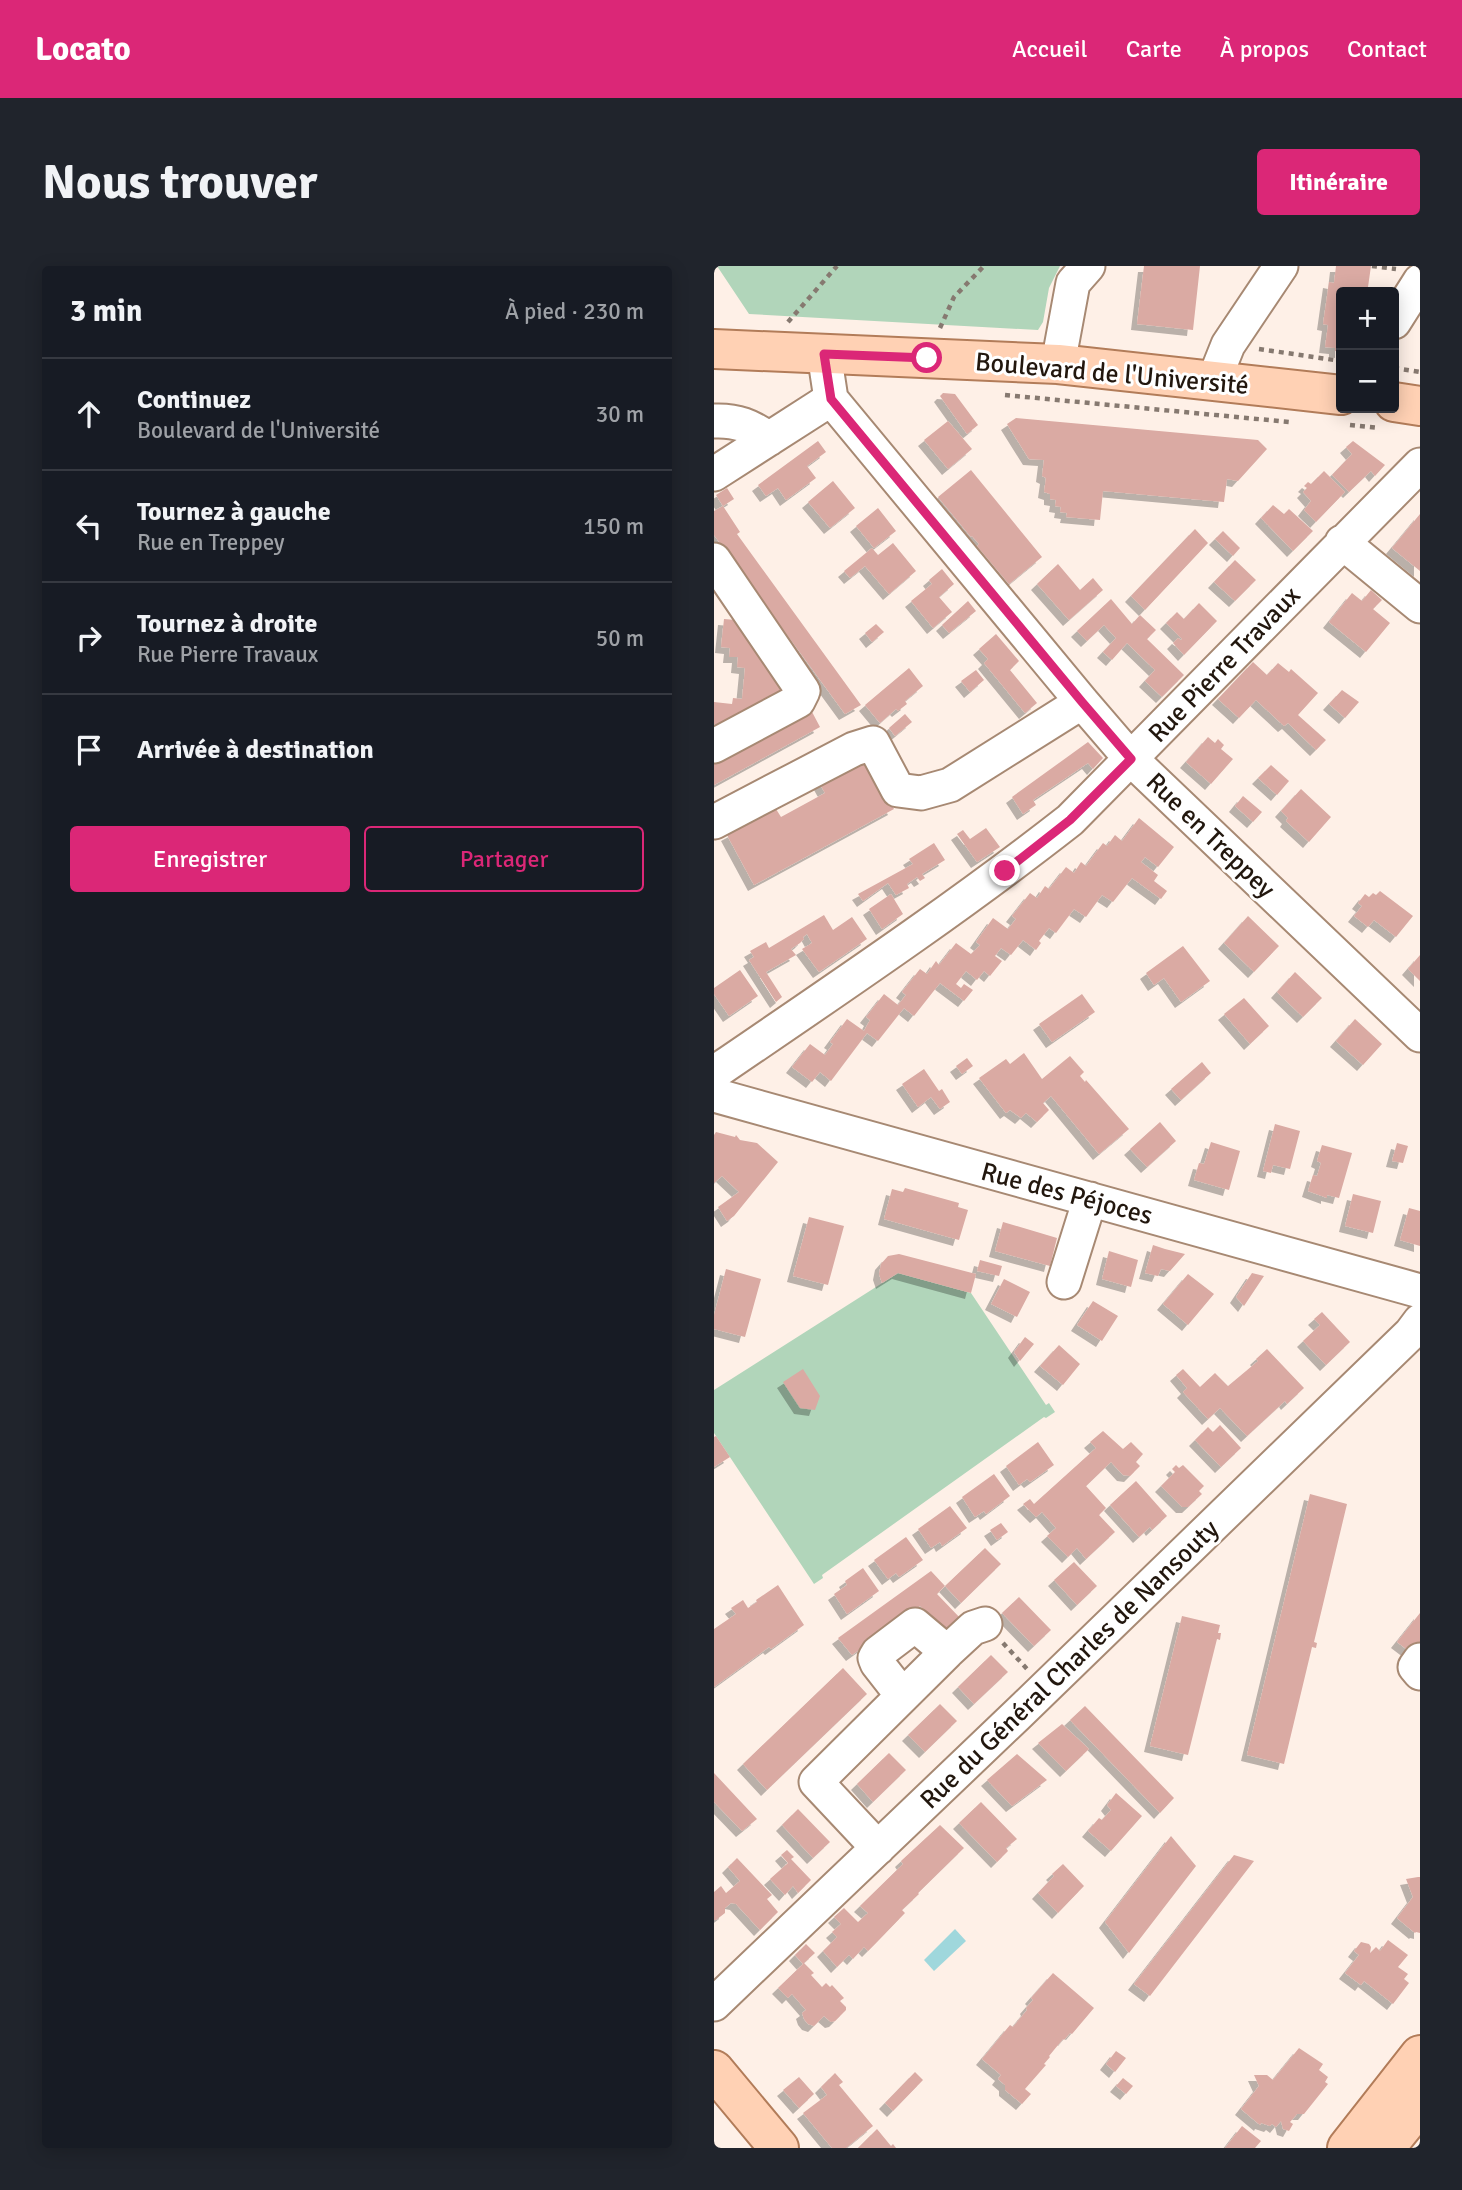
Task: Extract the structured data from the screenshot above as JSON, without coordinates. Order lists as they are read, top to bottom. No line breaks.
{"streets":{"main road":["Boulevard de l'Université"],"street":["Rue Pierre Travaux","Rue en Treppey","Rue des Péjoces","Rue du Général Charles de Nansouty"]},"crossings":[["Rue Pierre Travaux","Rue en Treppey"]],"page":{"header":"Locato","nav":["Accueil","Carte","À propos","Contact"],"buttons":["Itinéraire",["Enregistrer","Partager"]],"title":"Nous trouver","heading":["3 min","À pied · 230 m"],"map_buttons":["+","−"],"list":[["Continuez","Boulevard de l'Université","30 m"],["Tournez à gauche","Rue en Treppey","150 m"],["Tournez à droite","Rue Pierre Travaux","50 m"],"Arrivée à destination"]}}
